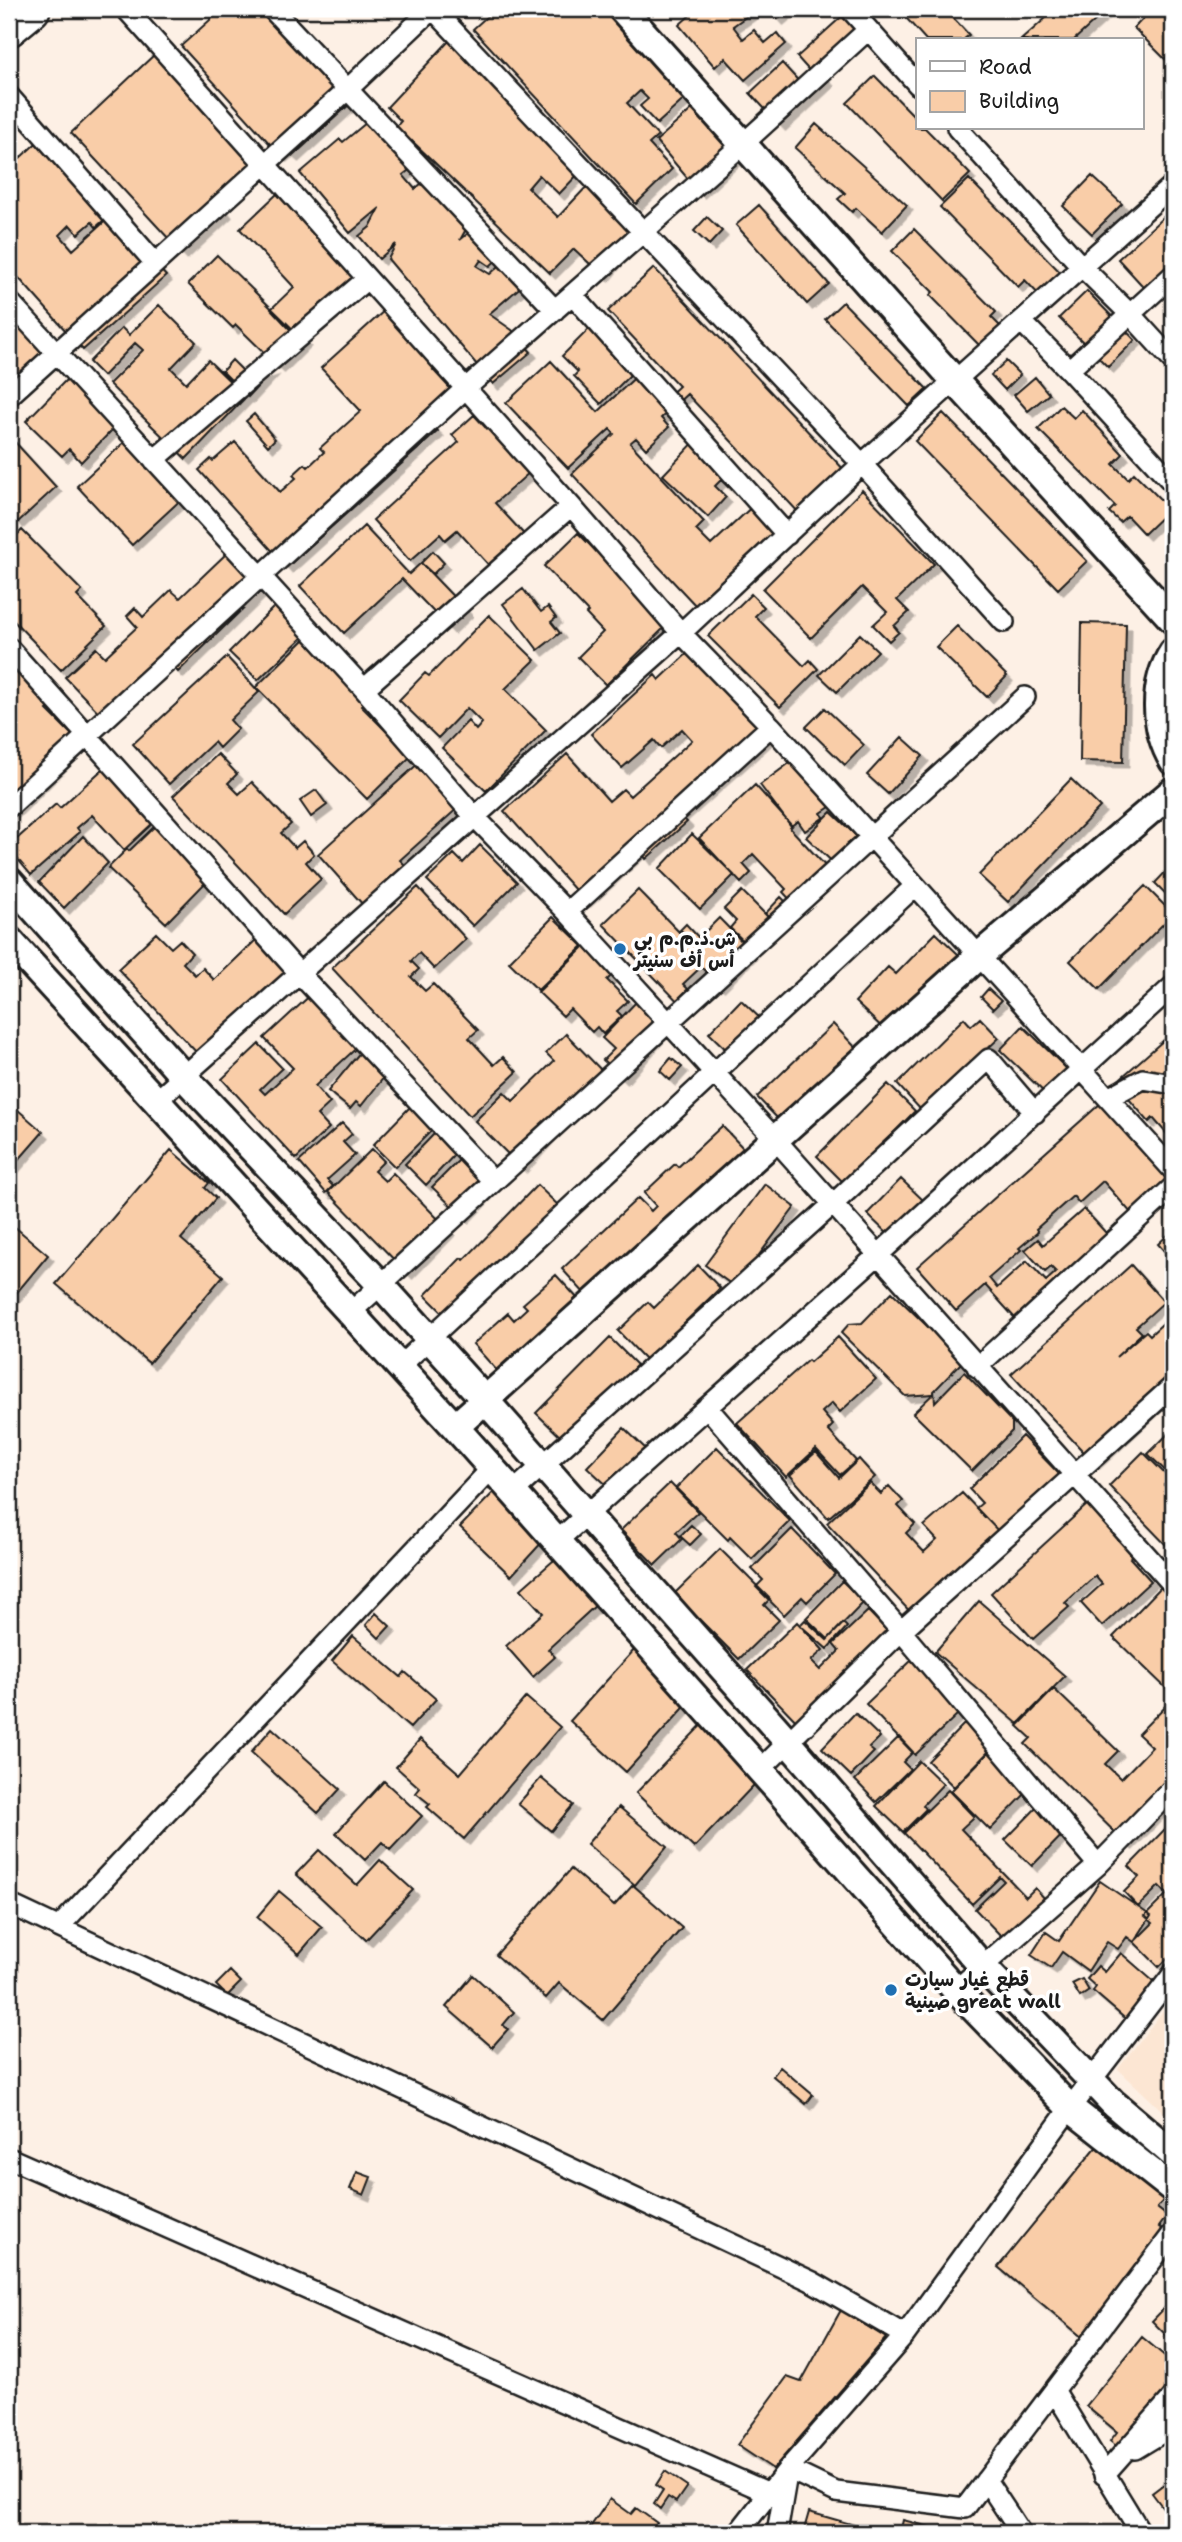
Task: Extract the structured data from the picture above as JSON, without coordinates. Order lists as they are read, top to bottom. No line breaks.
{"places":["ش.ذ.م.م بي أس أف سنيتر","قطع غيار سيارت صينية great wall"],"legend":["Road","Building"]}
